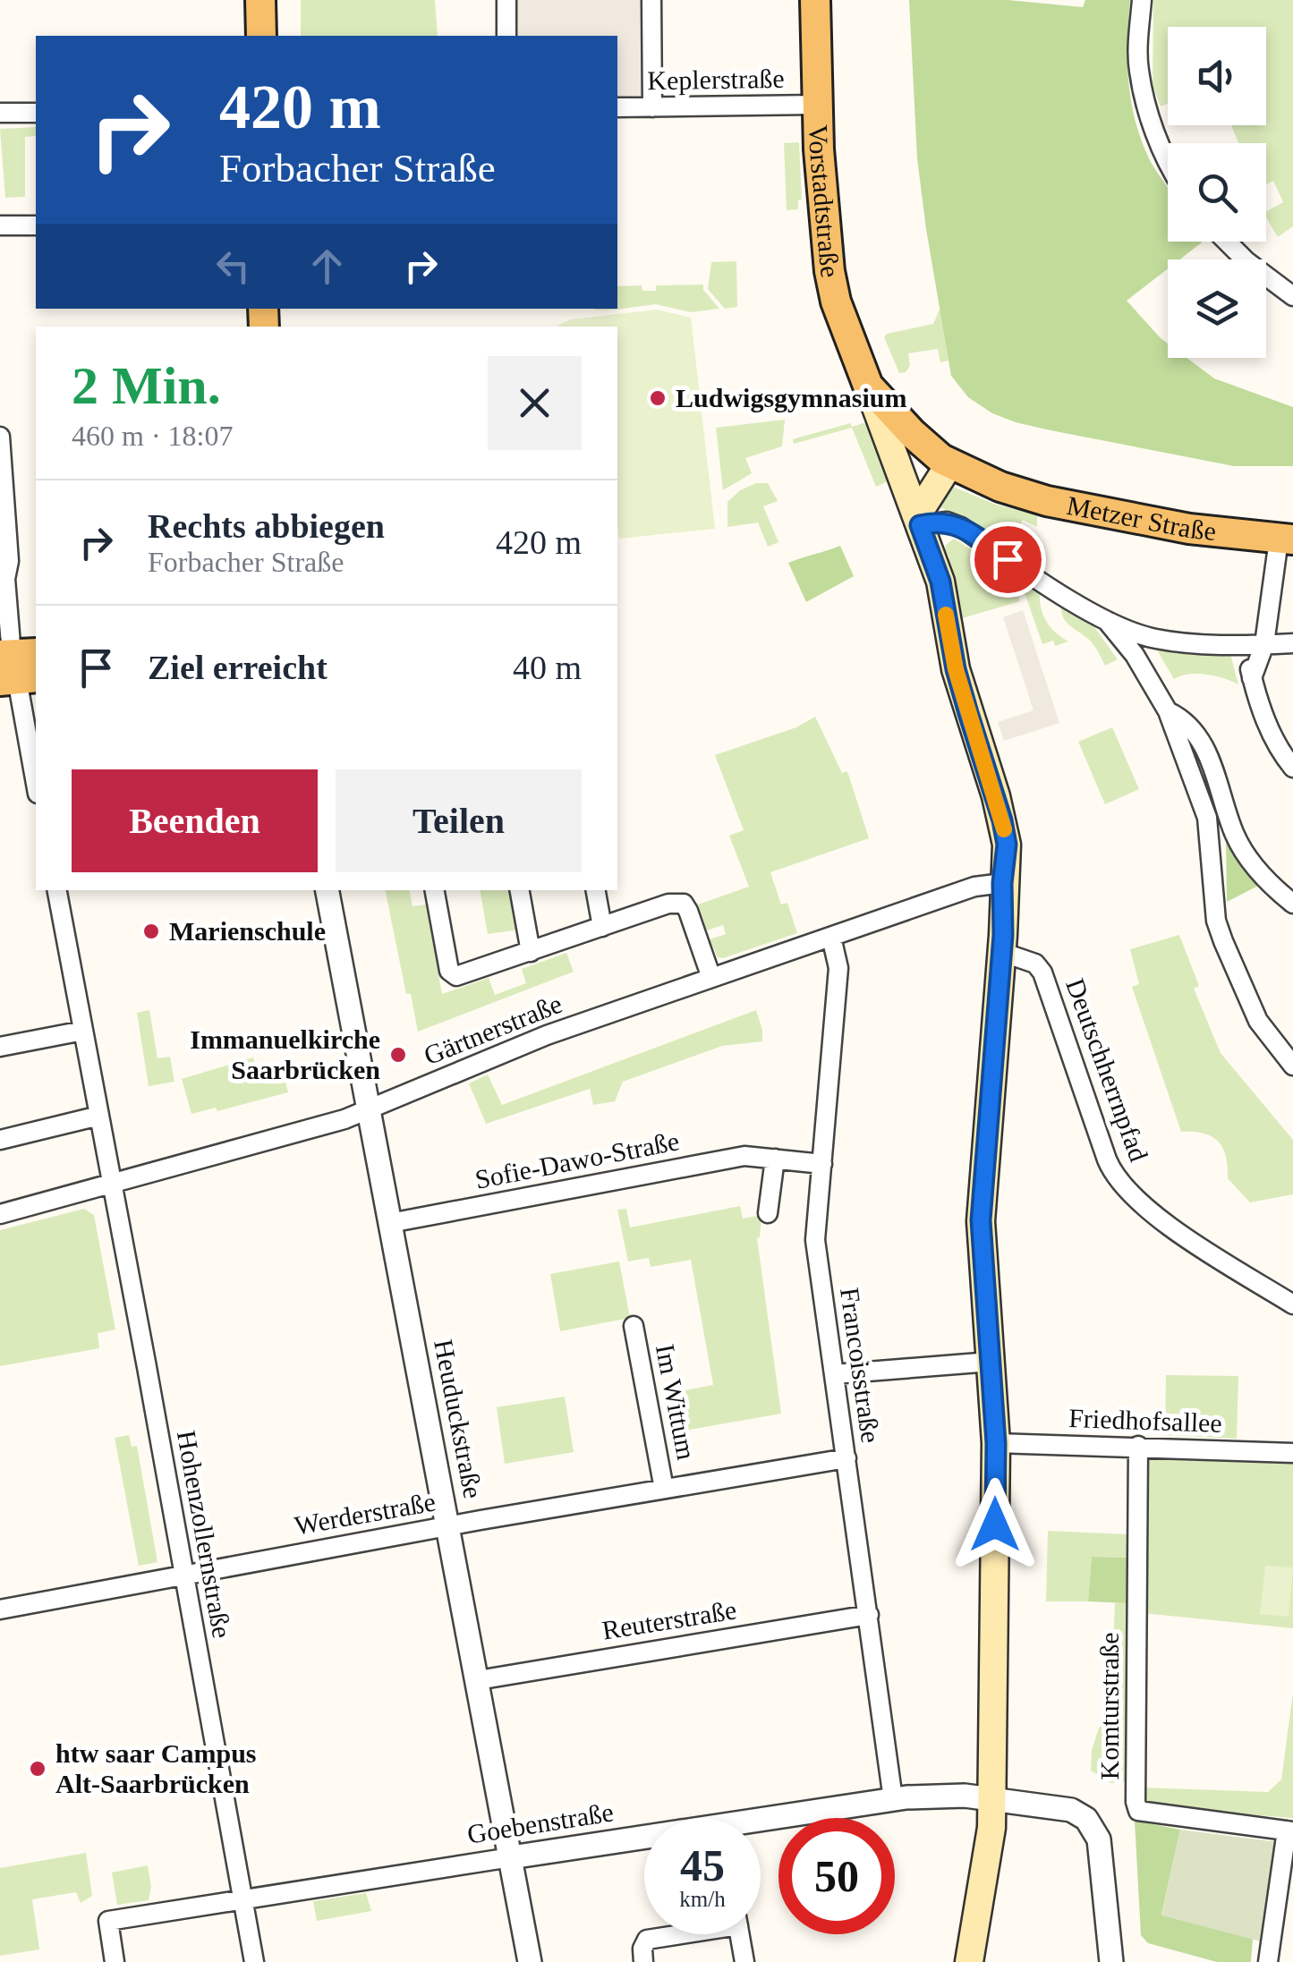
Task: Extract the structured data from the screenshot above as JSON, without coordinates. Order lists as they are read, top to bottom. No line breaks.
{"streets":{"main road":["Vorstadtstraße","Metzer Straße"],"street":["Keplerstraße","Gärtnerstraße","Deutschherrnpfad","Sofie-Dawo-Straße","Francoisstraße","Im Wittum","Heuduckstraße","Friedhofsallee","Werderstraße","Hohenzollernstraße","Reuterstraße","Komturstraße","Goebenstraße"]},"crossings":[["Keplerstraße","Vorstadtstraße"],["Vorstadtstraße","Metzer Straße"],["Gärtnerstraße","Francoisstraße"],["Gärtnerstraße","Heuduckstraße"],["Gärtnerstraße","Hohenzollernstraße"],["Sofie-Dawo-Straße","Francoisstraße"],["Sofie-Dawo-Straße","Heuduckstraße"],["Francoisstraße","Werderstraße"],["Francoisstraße","Reuterstraße"],["Francoisstraße","Goebenstraße"],["Im Wittum","Werderstraße"],["Heuduckstraße","Werderstraße"],["Heuduckstraße","Reuterstraße"],["Heuduckstraße","Goebenstraße"],["Friedhofsallee","Komturstraße"],["Werderstraße","Hohenzollernstraße"],["Hohenzollernstraße","Goebenstraße"]],"places":["Ludwigsgymnasium","Marienschule","Immanuelkirche Saarbrücken","htw saar Campus Alt-Saarbrücken"],"page":{"turn":["420 m","Forbacher Straße"],"heading":["2 Min.","460 m · 18:07"],"list":[{"name":"Rechts abbiegen","note":"Forbacher Straße","value":"420 m"},{"name":"Ziel erreicht","value":"40 m"}],"buttons":["Beenden","Teilen"],"speed":"45 km/h","limit":"50"}}
